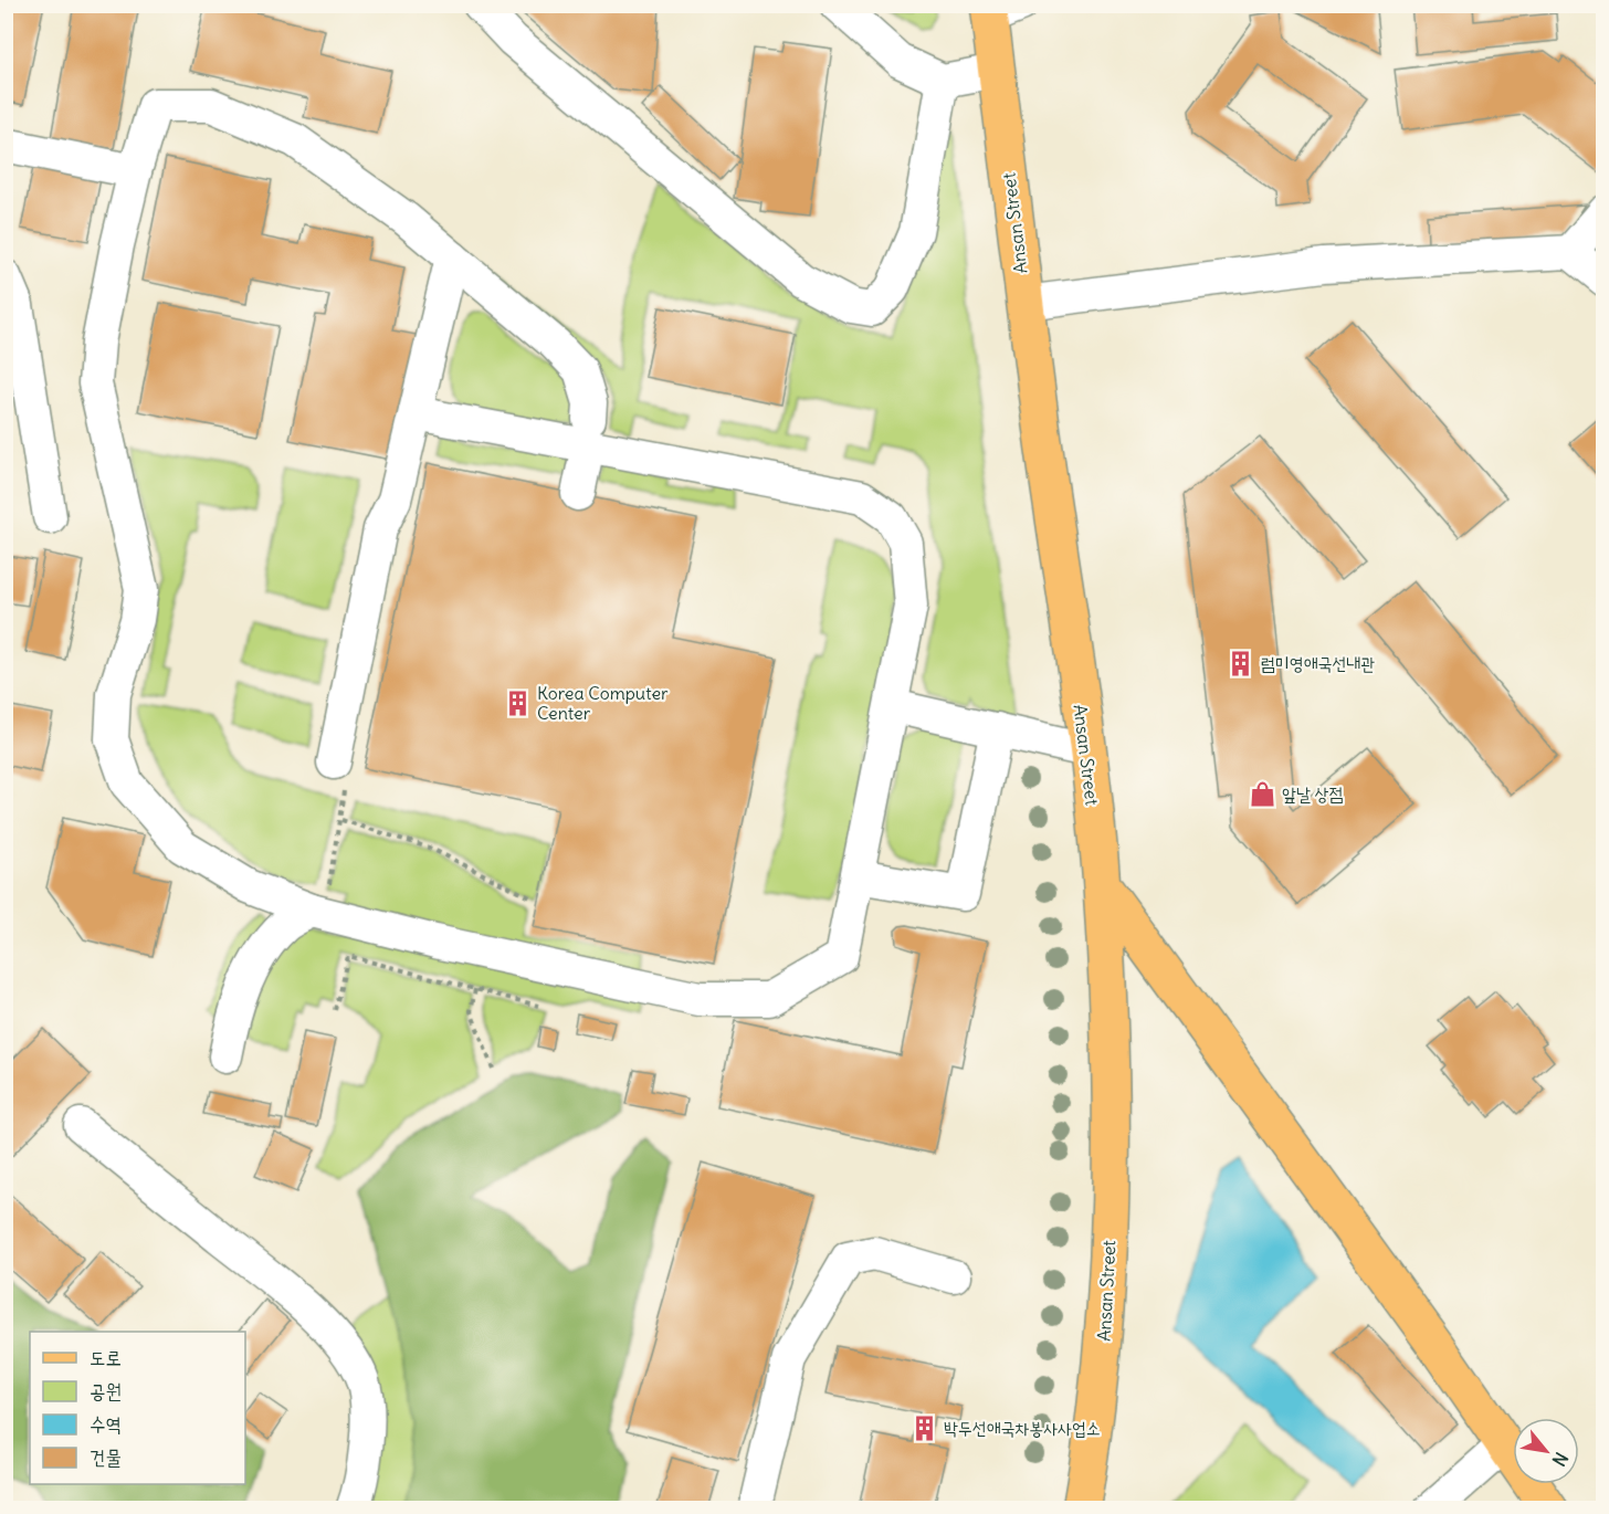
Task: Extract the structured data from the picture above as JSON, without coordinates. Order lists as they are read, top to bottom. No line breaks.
{"streets":{"main road":["Ansan Street"]},"places":{"building":["럼미영애국선내관","Korea Computer Center","박두선애국차봉사사업소"],"shop":["앞날 상점"]},"legend":["도로","공원","수역","건물"],"north":"bottom right"}
